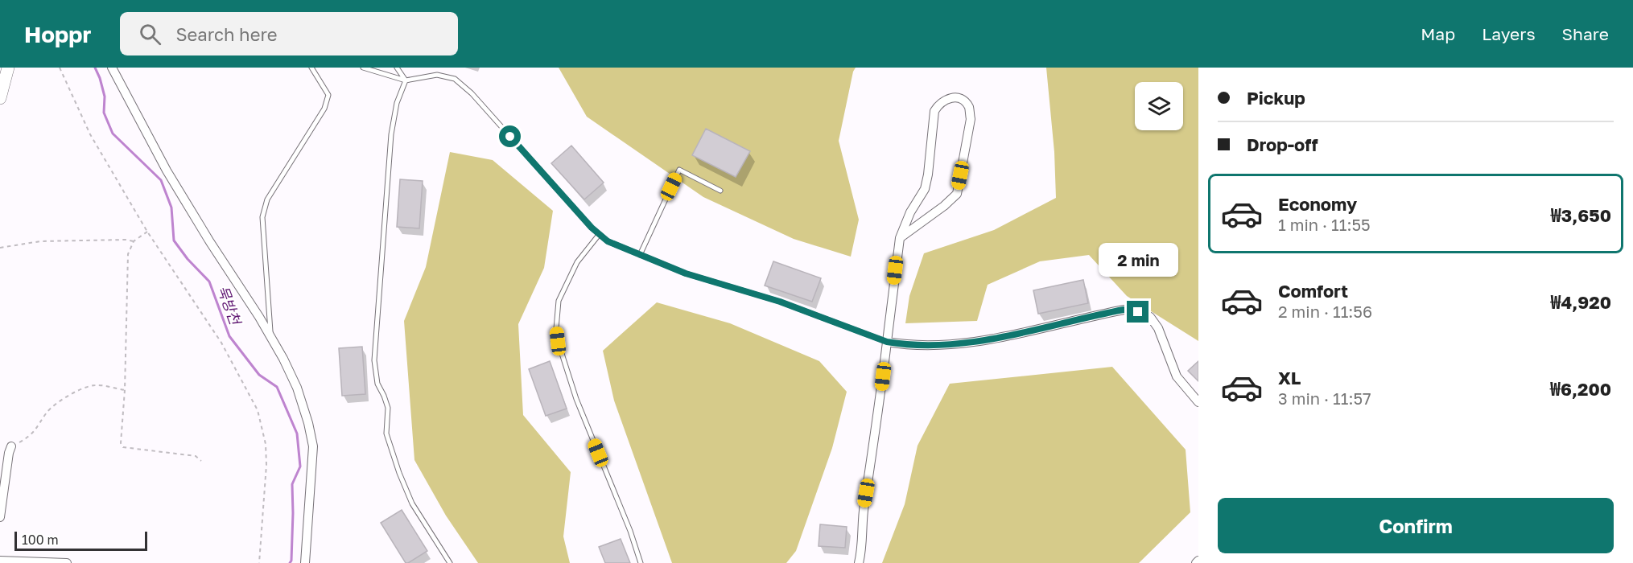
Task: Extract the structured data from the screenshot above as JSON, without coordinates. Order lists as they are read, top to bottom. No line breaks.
{"water":["묵방천"],"scale_bar":"100 m","page":{"header":"Hoppr","search":"Search here","nav":["Map","Layers","Share"],"banner":["Pickup","Drop-off"],"list":[{"name":"Economy","note":"1 min · 11:55","value":"₩3,650"},{"name":"Comfort","note":"2 min · 11:56","value":"₩4,920"},{"name":"XL","note":"3 min · 11:57","value":"₩6,200"}],"bubble":"2 min","buttons":"Confirm","scale":"100 m"}}
